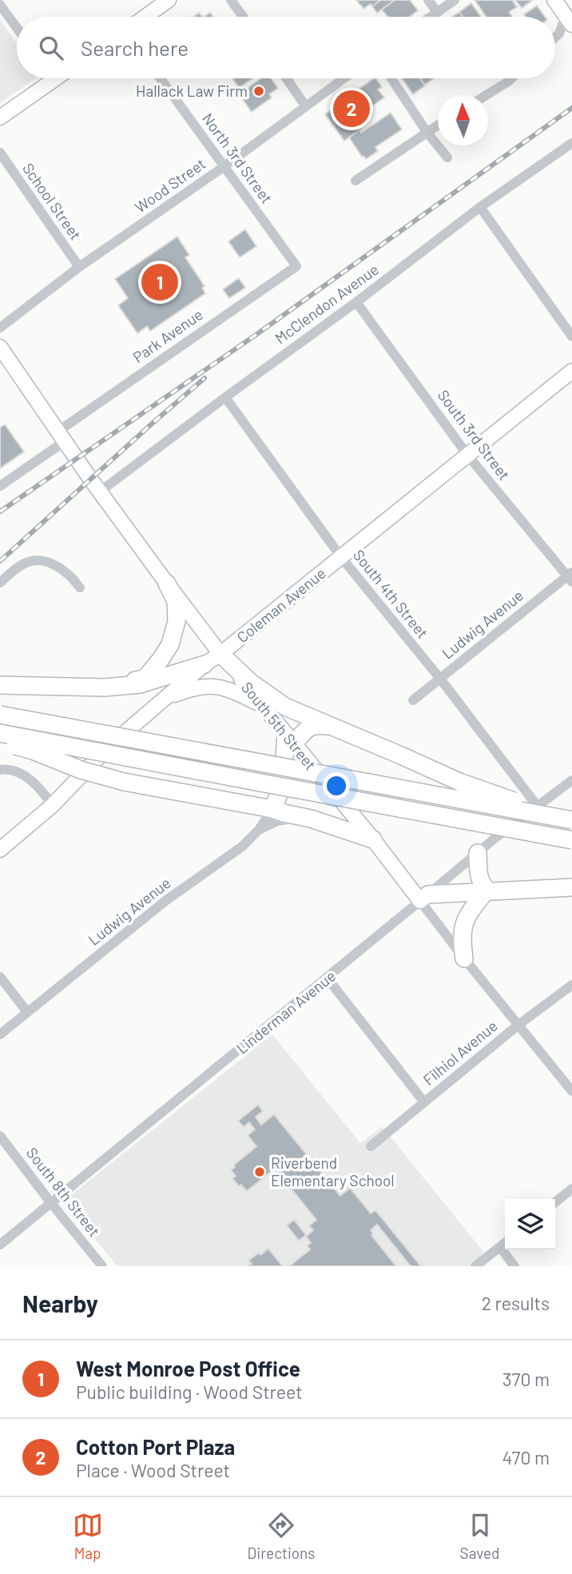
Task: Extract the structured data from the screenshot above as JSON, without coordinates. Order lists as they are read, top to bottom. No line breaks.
{"streets":{"street":["North 3rd Street","Wood Street","School Street","McClendon Avenue","Park Avenue","South 3rd Street","South 4th Street","Coleman Avenue","Ludwig Avenue","South 5th Street","Linderman Avenue","Filhiol Avenue","South 8th Street"]},"crossings":[["North 3rd Street","Wood Street"],["North 3rd Street","Park Avenue"],["Wood Street","School Street"],["McClendon Avenue","South 3rd Street"],["McClendon Avenue","South 4th Street"],["McClendon Avenue","South 5th Street"],["Park Avenue","South 5th Street"],["South 3rd Street","Coleman Avenue"],["South 3rd Street","Ludwig Avenue"],["South 4th Street","Coleman Avenue"],["South 4th Street","Ludwig Avenue"],["South 4th Street","Linderman Avenue"],["Coleman Avenue","South 5th Street"],["South 5th Street","Linderman Avenue"],["South 5th Street","Filhiol Avenue"],["Linderman Avenue","South 8th Street"]],"places":["Hallack Law Firm","Riverbend Elementary School"],"north":"top","page":{"search":"Search here","pins":["2","1"],"heading":["Nearby","2 results"],"list":[{"mark":"1","name":"West Monroe Post Office","note":"Public building · Wood Street","value":"370 m"},{"mark":"2","name":"Cotton Port Plaza","note":"Place · Wood Street","value":"470 m"}],"nav":["Map","Directions","Saved"]}}
